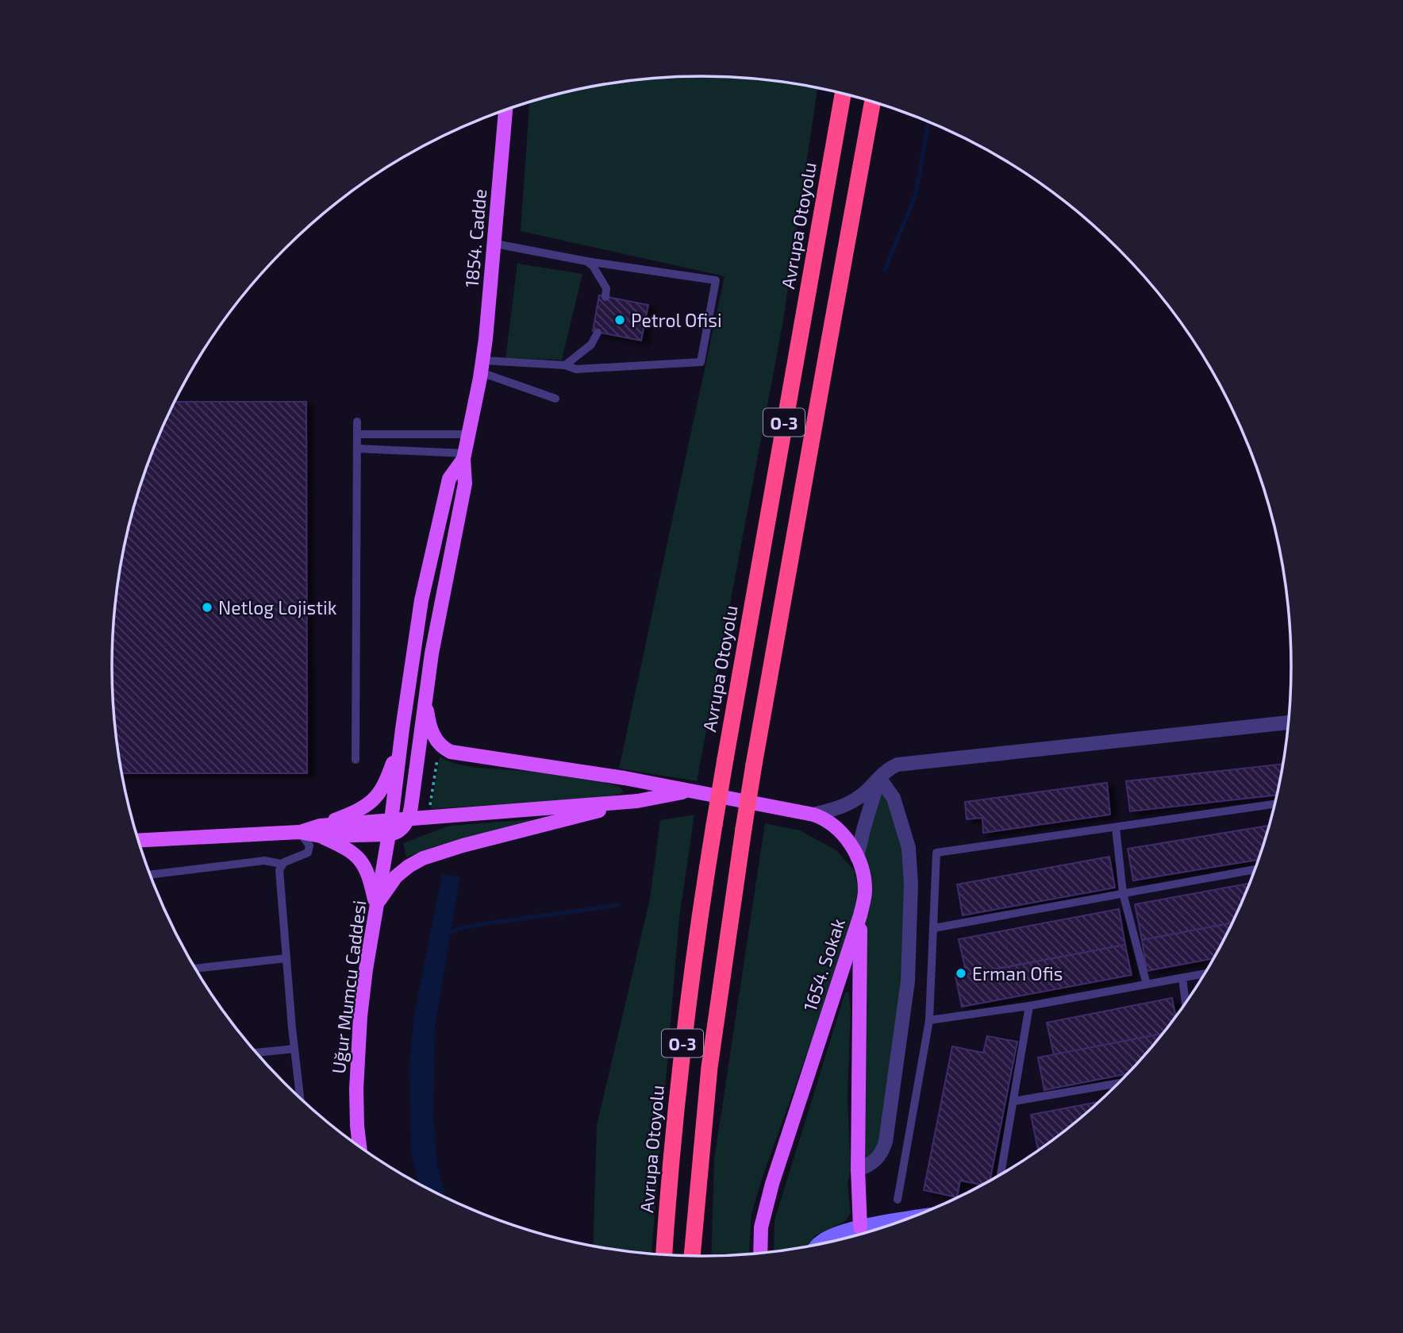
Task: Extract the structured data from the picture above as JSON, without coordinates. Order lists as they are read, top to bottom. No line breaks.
{"streets":{"highway":["Avrupa Otoyolu","O-3"],"main road":["1854. Cadde","1654. Sokak","Uğur Mumcu Caddesi"]},"crossings":[["1654. Sokak","Uğur Mumcu Caddesi"]],"places":["Petrol Ofisi","Netlog Lojistik","Erman Ofis"]}
